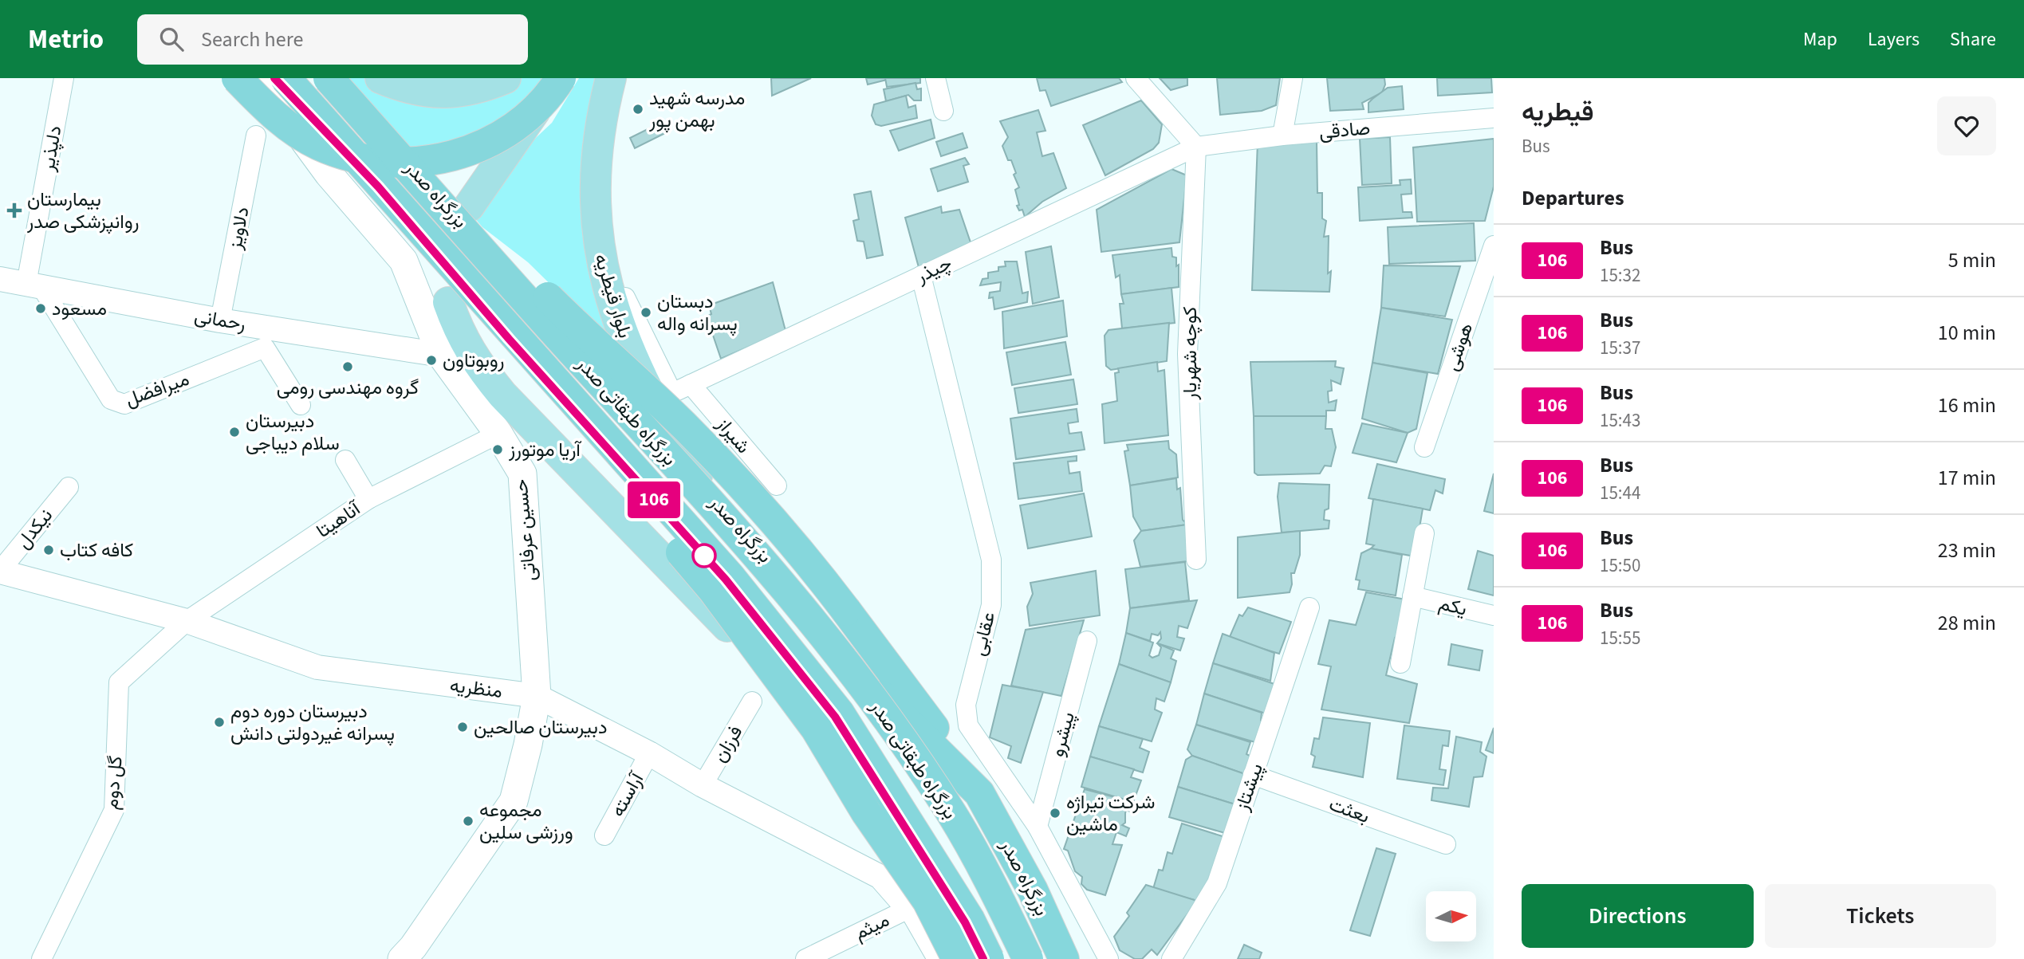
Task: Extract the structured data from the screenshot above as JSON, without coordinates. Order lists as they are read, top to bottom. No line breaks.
{"streets":{"highway":["بزرگراه صدر","بزرگراه طبقاتی صدر"],"main road":["بلوار قیطریه","حسین عرفاتی"],"street":["صادقی","دلپذیر","دلاویز","چیذر","رحمانی","هوشی","کوچه شهریار","میرافضل","شیراز","آناهیتا","نیکدل","یکم","عقابی","منظریه","پیشرو","فرزان","گل دوم","پیشتاز","آراسته","بعثت","میثم"]},"crossings":[["صادقی","چیذر"],["صادقی","کوچه شهریار"],["دلپذیر","رحمانی"],["دلپذیر","میرافضل"],["بزرگراه صدر","بلوار قیطریه"],["بزرگراه صدر","بزرگراه طبقاتی صدر"],["دلاویز","رحمانی"],["چیذر","بلوار قیطریه"],["چیذر","کوچه شهریار"],["چیذر","شیراز"],["چیذر","عقابی"],["رحمانی","میرافضل"],["رحمانی","حسین عرفاتی"],["آناهیتا","حسین عرفاتی"],["آناهیتا","منظریه"],["آناهیتا","گل دوم"],["نیکدل","منظریه"],["حسین عرفاتی","منظریه"],["عقابی","پیشرو"],["منظریه","فرزان"],["منظریه","گل دوم"],["منظریه","آراسته"],["منظریه","میثم"],["پیشتاز","بعثت"]],"places":{"other":["مدرسه شهید بهمن پور","مسعود","دبستان پسرانه واله","روبوتاون","گروه مهندسی رومی","دبیرستان سلام دیباجی","آریا موتورز","کافه کتاب","دبیرستان دوره دوم پسرانه غیردولتی دانش","دبیرستان صالحین","شرکت تیراژه ماشین","مجموعه ورزشی سلین"],"health":["بیمارستان روانپزشکی صدر"]},"lines":["bus line 106"],"north":"right","page":{"header":"Metrio","search":"Search here","nav":["Map","Layers","Share"],"on_map":"106","heading":[["قیطریه","Bus"],"Departures"],"list":[{"mark":"106","name":"Bus","note":"15:32","value":"5 min"},{"mark":"106","name":"Bus","note":"15:37","value":"10 min"},{"mark":"106","name":"Bus","note":"15:43","value":"16 min"},{"mark":"106","name":"Bus","note":"15:44","value":"17 min"},{"mark":"106","name":"Bus","note":"15:50","value":"23 min"},{"mark":"106","name":"Bus","note":"15:55","value":"28 min"}],"buttons":["Directions","Tickets"]}}
